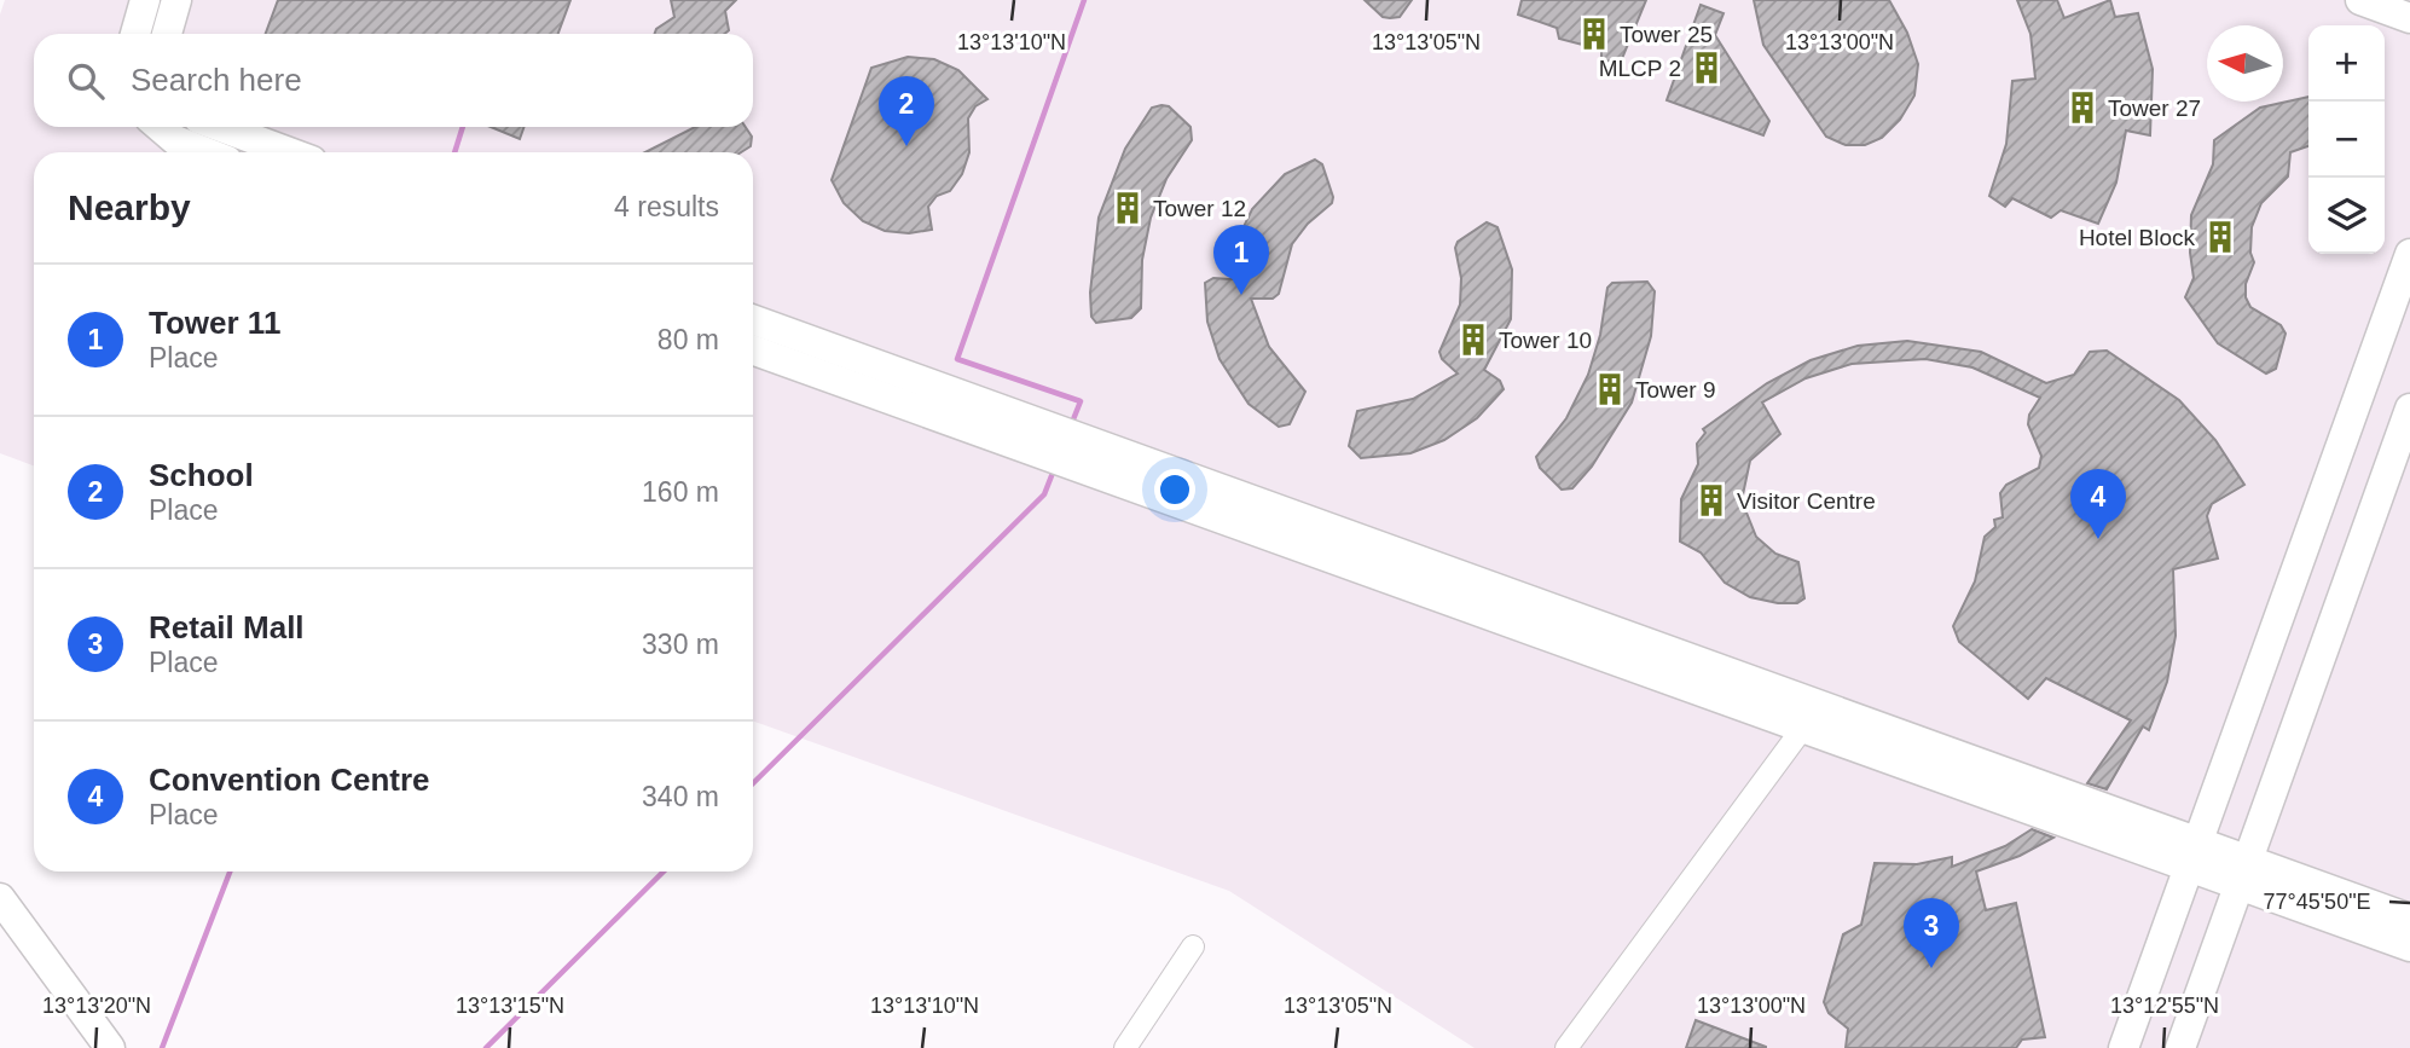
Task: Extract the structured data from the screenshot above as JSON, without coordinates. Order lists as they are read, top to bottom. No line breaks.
{"places":{"building":["Tower 25","MLCP 2","Tower 27","Tower 12","Hotel Block","Tower 10","Tower 9","Visitor Centre"]},"north":"left","page":{"map_buttons":["+","−"],"search":"Search here","pins":["2","1","4","3"],"heading":["Nearby","4 results"],"list":[{"mark":"1","name":"Tower 11","note":"Place","value":"80 m"},{"mark":"2","name":"School","note":"Place","value":"160 m"},{"mark":"3","name":"Retail Mall","note":"Place","value":"330 m"},{"mark":"4","name":"Convention Centre","note":"Place","value":"340 m"}]},"coordinates":["13°13'10\"N","13°13'05\"N","13°13'00\"N","77°45'50\"E","13°13'20\"N","13°13'15\"N","13°12'55\"N"]}
